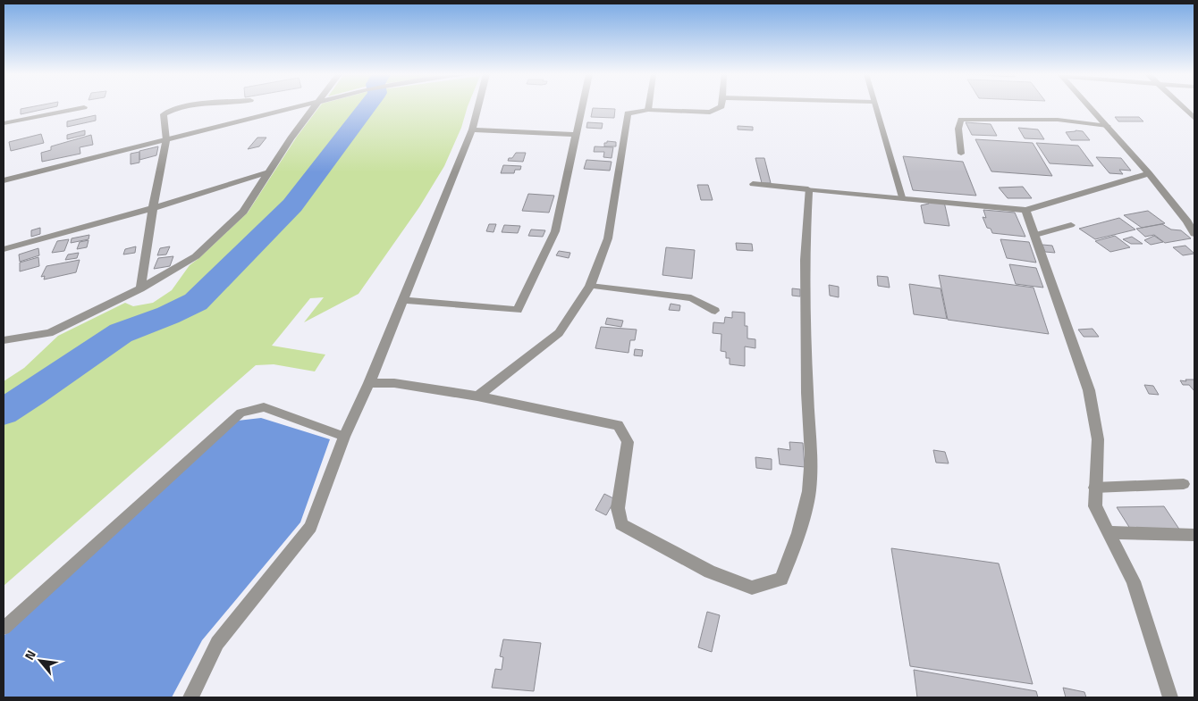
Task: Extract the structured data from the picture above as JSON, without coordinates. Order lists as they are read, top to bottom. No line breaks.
{"north":"top left"}
